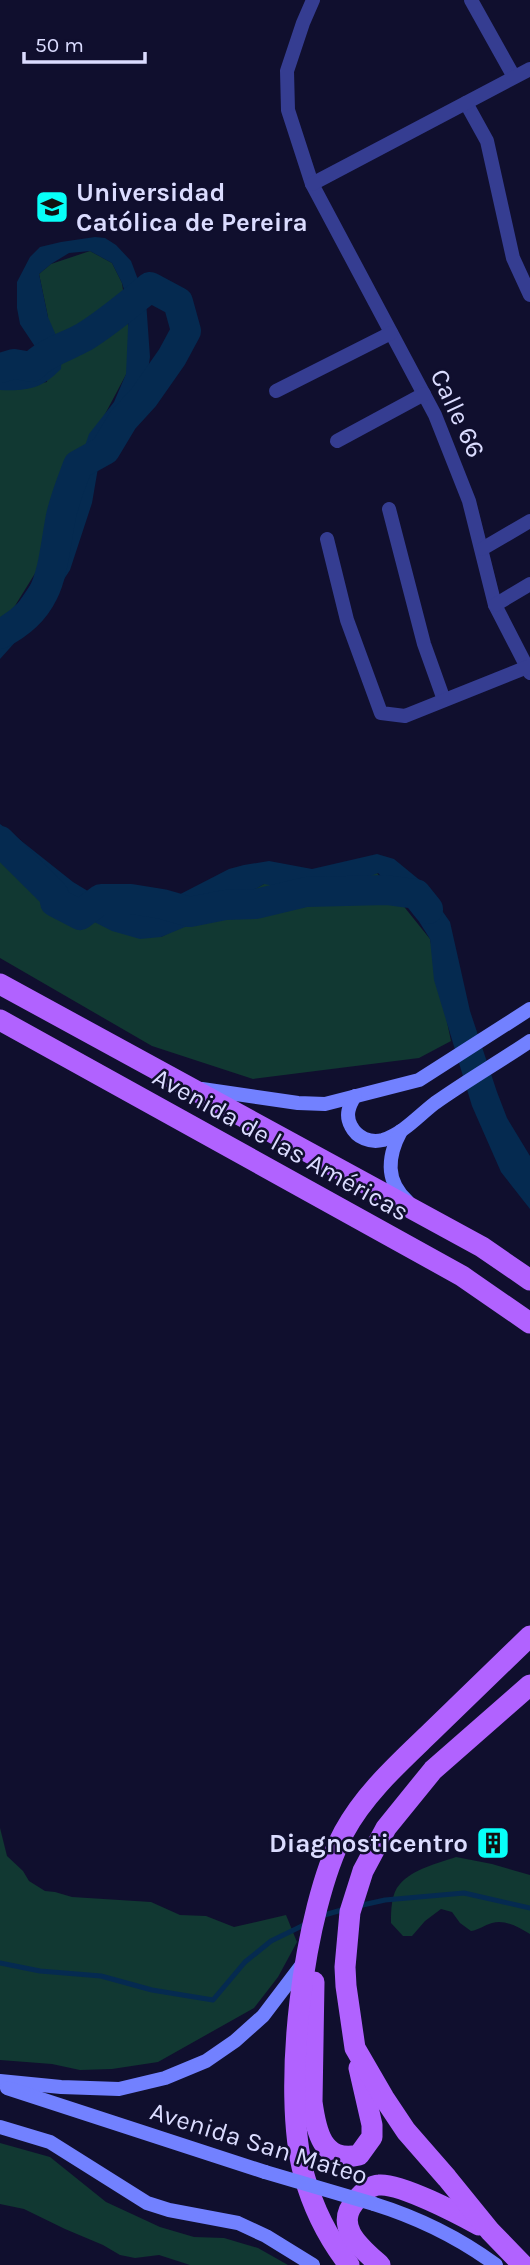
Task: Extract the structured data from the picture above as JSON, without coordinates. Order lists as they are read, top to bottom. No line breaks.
{"streets":{"main road":["Avenida de las Américas","Avenida San Mateo"],"street":["Calle 66"]},"places":{"school or university":["Universidad Católica de Pereira"],"building":["Diagnosticentro"]},"scale_bar":"50 m"}
